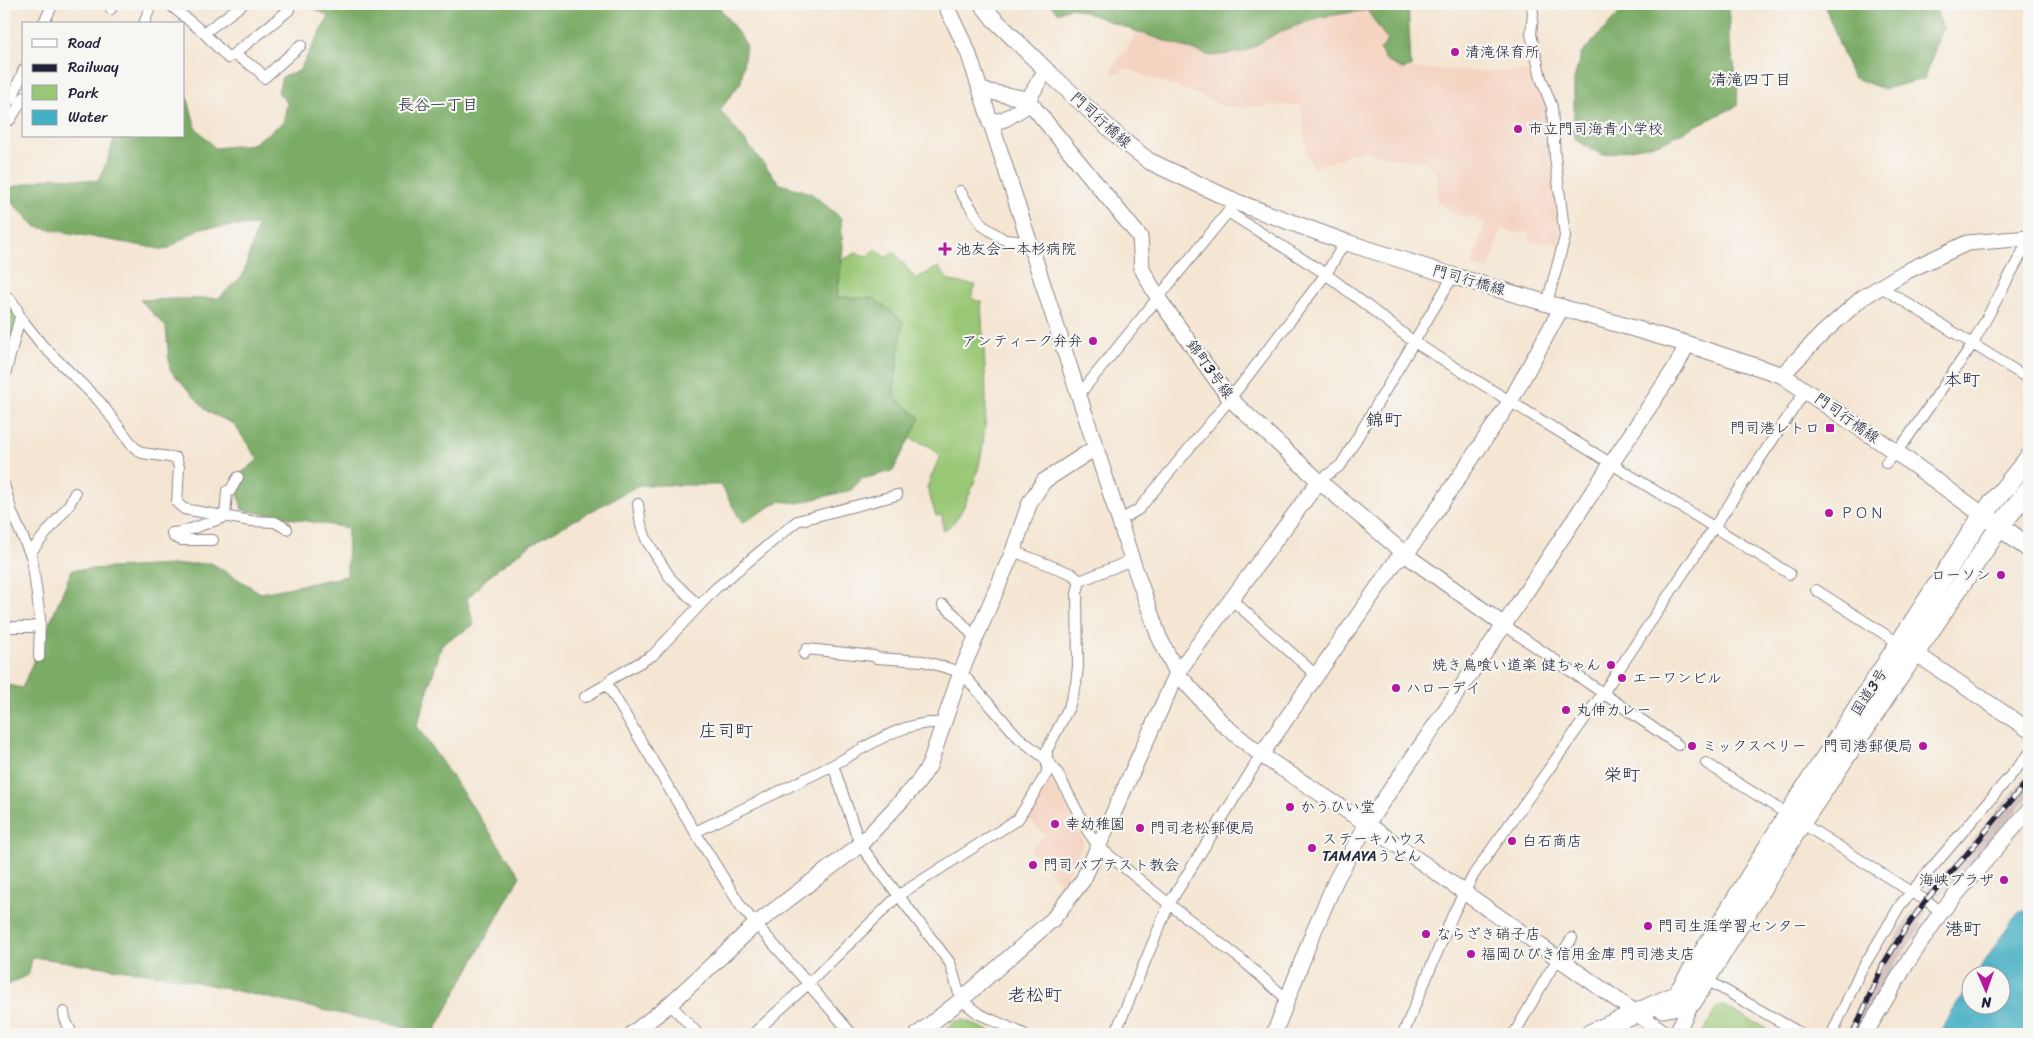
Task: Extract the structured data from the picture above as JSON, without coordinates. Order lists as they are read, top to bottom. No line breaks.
{"streets":{"highway":["国道3号"],"main road":["門司行橋線"],"street":["錦町3号線"]},"crossings":[["門司行橋線","国道3号"]],"districts":["清滝四丁目","長谷一丁目","本町","錦町","庄司町","栄町","港町","老松町"],"places":{"other":["清滝保育所","市立門司海青小学校","アンティーク弁弁","ＰＯＮ","ローソン","焼き鳥喰い道楽 健ちゃん","エーワンビル","ハローデイ","丸伸カレー","ミックスベリー","門司港郵便局","かうひい堂","幸幼稚園","門司老松郵便局","白石商店","ステーキハウス TAMAYAうどん","門司バプテスト教会","海峡プラザ","門司生涯学習センター","ならざき硝子店","福岡ひびき信用金庫 門司港支店"],"health":["池友会一本杉病院"],"transit":["門司港レトロ"]},"legend":["Road","Railway","Park","Water"],"north":"bottom"}
